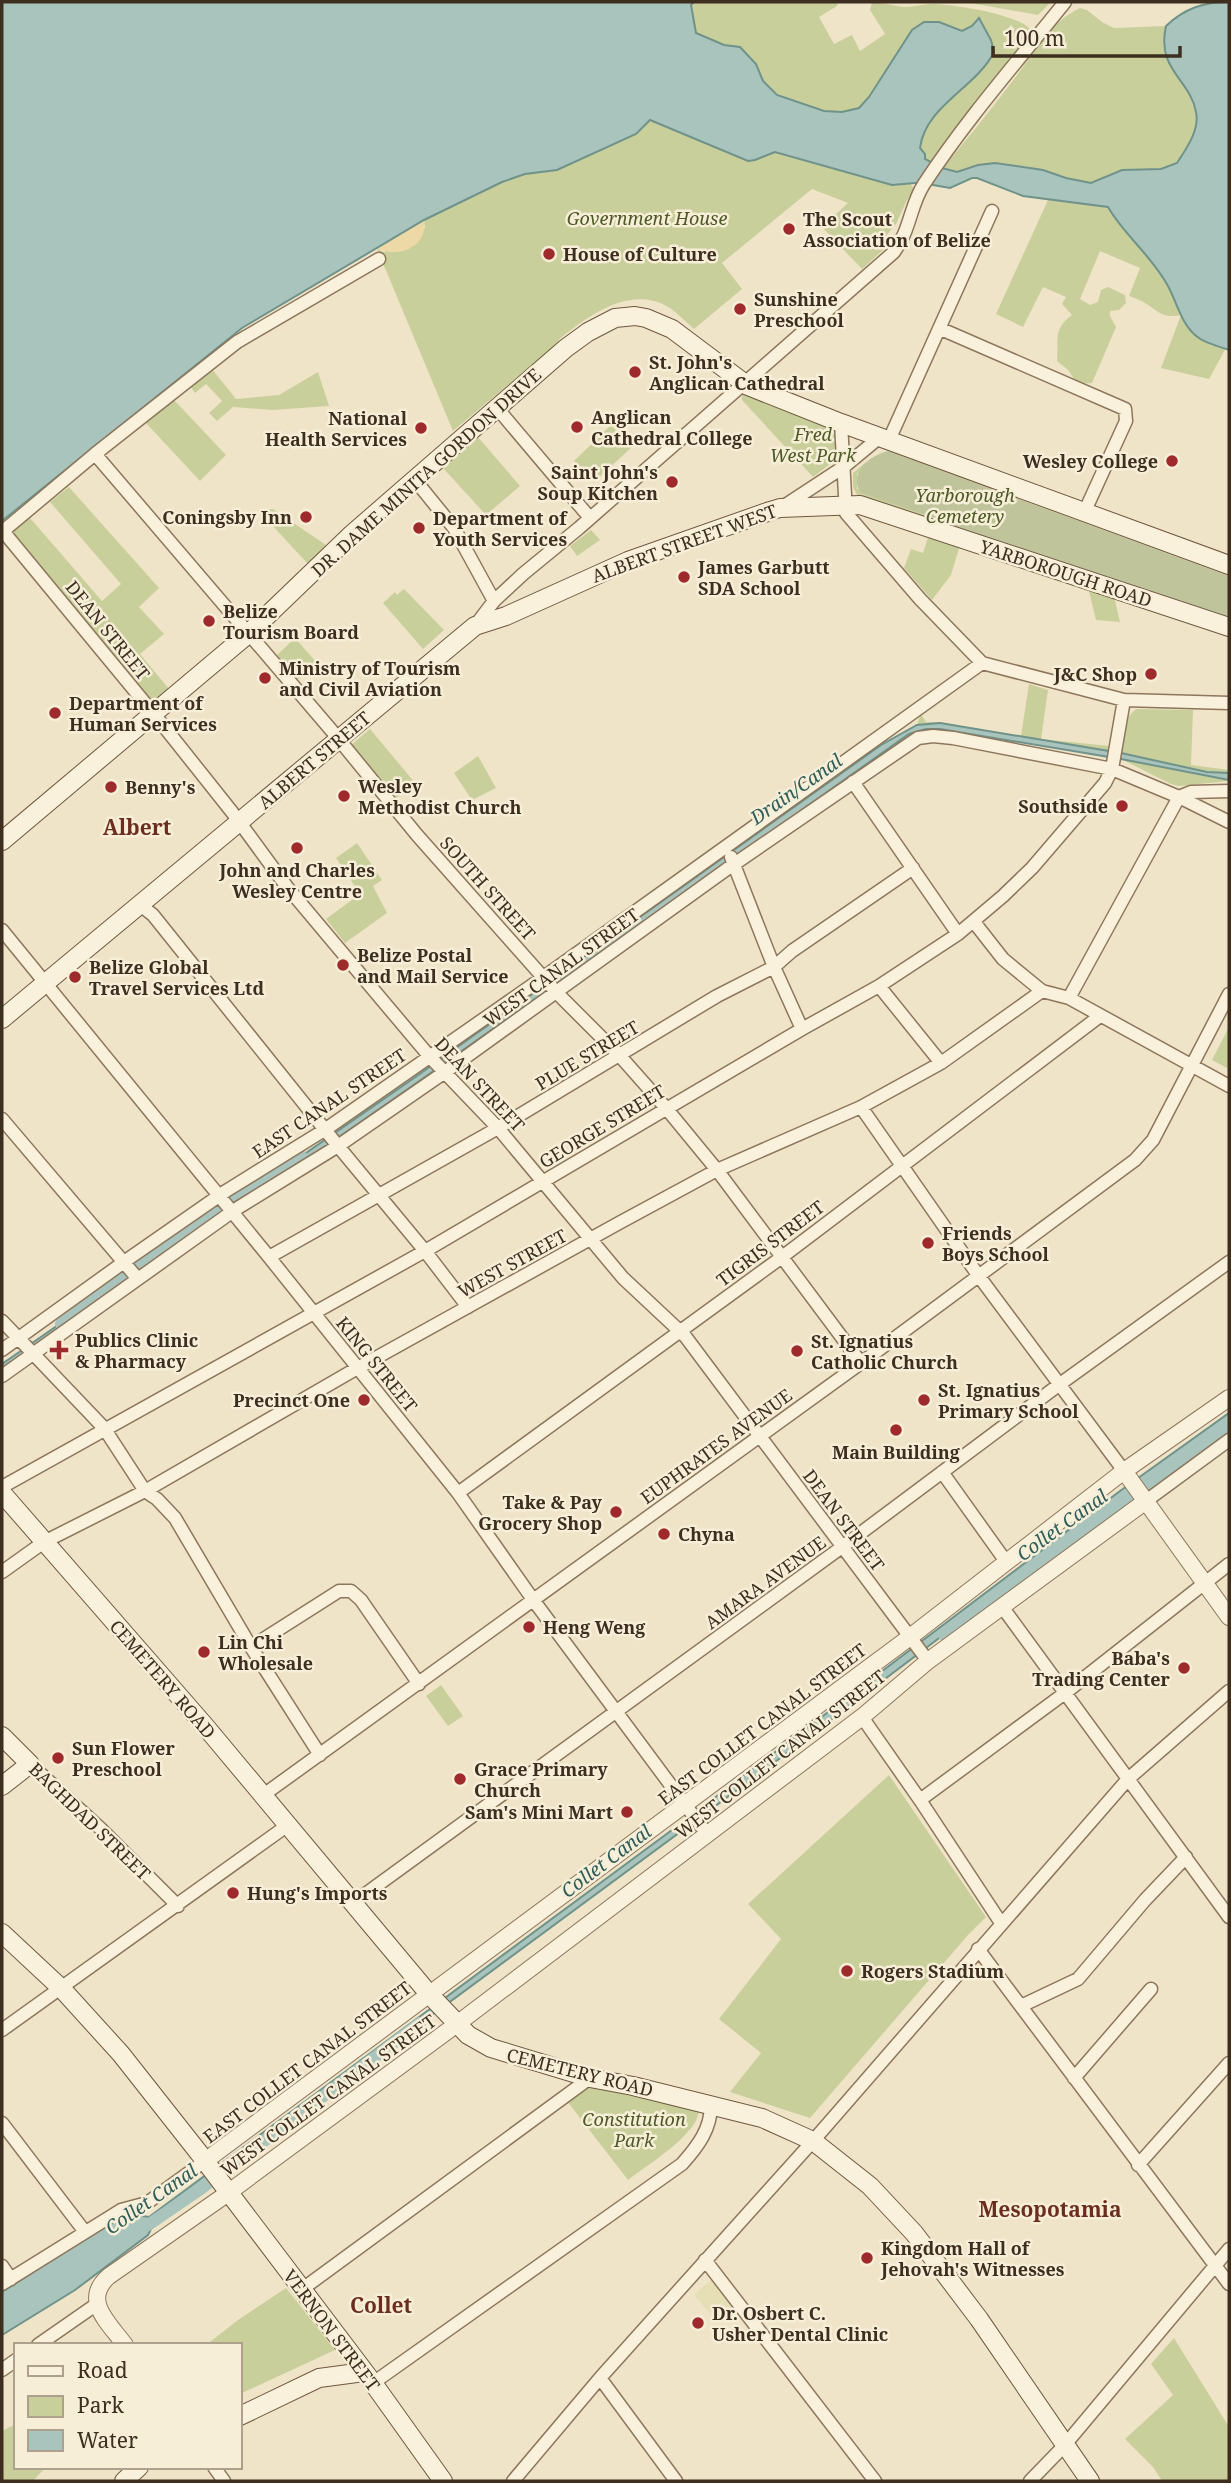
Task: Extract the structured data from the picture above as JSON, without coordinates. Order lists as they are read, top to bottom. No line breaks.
{"streets":{"main road":["DR. DAME MINITA GORDON DRIVE","ALBERT STREET WEST","YARBOROUGH ROAD","ALBERT STREET","CEMETERY ROAD","BAGHDAD STREET","VERNON STREET"],"street":["DEAN STREET","SOUTH STREET","WEST CANAL STREET","PLUE STREET","EAST CANAL STREET","GEORGE STREET","TIGRIS STREET","WEST STREET","KING STREET","EUPHRATES AVENUE","AMARA AVENUE","EAST COLLET CANAL STREET","WEST COLLET CANAL STREET"]},"crossings":[["DR. DAME MINITA GORDON DRIVE","ALBERT STREET WEST"],["DR. DAME MINITA GORDON DRIVE","DEAN STREET"],["DR. DAME MINITA GORDON DRIVE","ALBERT STREET"],["DR. DAME MINITA GORDON DRIVE","SOUTH STREET"],["ALBERT STREET WEST","YARBOROUGH ROAD"],["ALBERT STREET WEST","ALBERT STREET"],["DEAN STREET","ALBERT STREET"],["DEAN STREET","WEST CANAL STREET"],["DEAN STREET","PLUE STREET"],["DEAN STREET","EAST CANAL STREET"],["DEAN STREET","GEORGE STREET"],["DEAN STREET","TIGRIS STREET"],["DEAN STREET","WEST STREET"],["DEAN STREET","EUPHRATES AVENUE"],["DEAN STREET","AMARA AVENUE"],["DEAN STREET","EAST COLLET CANAL STREET"],["DEAN STREET","WEST COLLET CANAL STREET"],["ALBERT STREET","SOUTH STREET"],["ALBERT STREET","KING STREET"],["SOUTH STREET","WEST CANAL STREET"],["SOUTH STREET","PLUE STREET"],["SOUTH STREET","EAST CANAL STREET"],["SOUTH STREET","GEORGE STREET"],["SOUTH STREET","TIGRIS STREET"],["SOUTH STREET","WEST STREET"],["SOUTH STREET","EUPHRATES AVENUE"],["WEST CANAL STREET","EAST CANAL STREET"],["WEST CANAL STREET","GEORGE STREET"],["WEST CANAL STREET","KING STREET"],["PLUE STREET","KING STREET"],["EAST CANAL STREET","KING STREET"],["GEORGE STREET","KING STREET"],["TIGRIS STREET","KING STREET"],["WEST STREET","KING STREET"],["WEST STREET","CEMETERY ROAD"],["KING STREET","EUPHRATES AVENUE"],["KING STREET","AMARA AVENUE"],["KING STREET","EAST COLLET CANAL STREET"],["KING STREET","WEST COLLET CANAL STREET"],["EUPHRATES AVENUE","CEMETERY ROAD"],["AMARA AVENUE","CEMETERY ROAD"],["CEMETERY ROAD","EAST COLLET CANAL STREET"],["CEMETERY ROAD","WEST COLLET CANAL STREET"],["EAST COLLET CANAL STREET","WEST COLLET CANAL STREET"],["EAST COLLET CANAL STREET","VERNON STREET"],["WEST COLLET CANAL STREET","VERNON STREET"]],"districts":["Albert","Mesopotamia","Collet"],"water":["Drain/Canal","Collet Canal"],"parks":["Government House","Fred West Park","Yarborough Cemetery","Constitution Park"],"places":{"other":["The Scout Association of Belize","House of Culture","Sunshine Preschool","St. John's Anglican Cathedral","Anglican Cathedral College","National Health Services","Wesley College","Saint John's Soup Kitchen","Coningsby Inn","Department of Youth Services","James Garbutt SDA School","Belize Tourism Board","J&C Shop","Ministry of Tourism and Civil Aviation","Department of Human Services","Benny's","Wesley Methodist Church","Southside","John and Charles Wesley Centre","Belize Postal and Mail Service","Belize Global Travel Services Ltd","Friends Boys School","St. Ignatius Catholic Church","Precinct One","St. Ignatius Primary School","Main Building","Take & Pay Grocery Shop","Chyna","Heng Weng","Lin Chi Wholesale","Baba's Trading Center","Sun Flower Preschool","Grace Primary Church","Sam's Mini Mart","Hung's Imports","Rogers Stadium","Kingdom Hall of Jehovah's Witnesses","Dr. Osbert C. Usher Dental Clinic"],"health":["Publics Clinic & Pharmacy"]},"legend":["Road","Park","Water"],"scale_bar":"100 m"}
